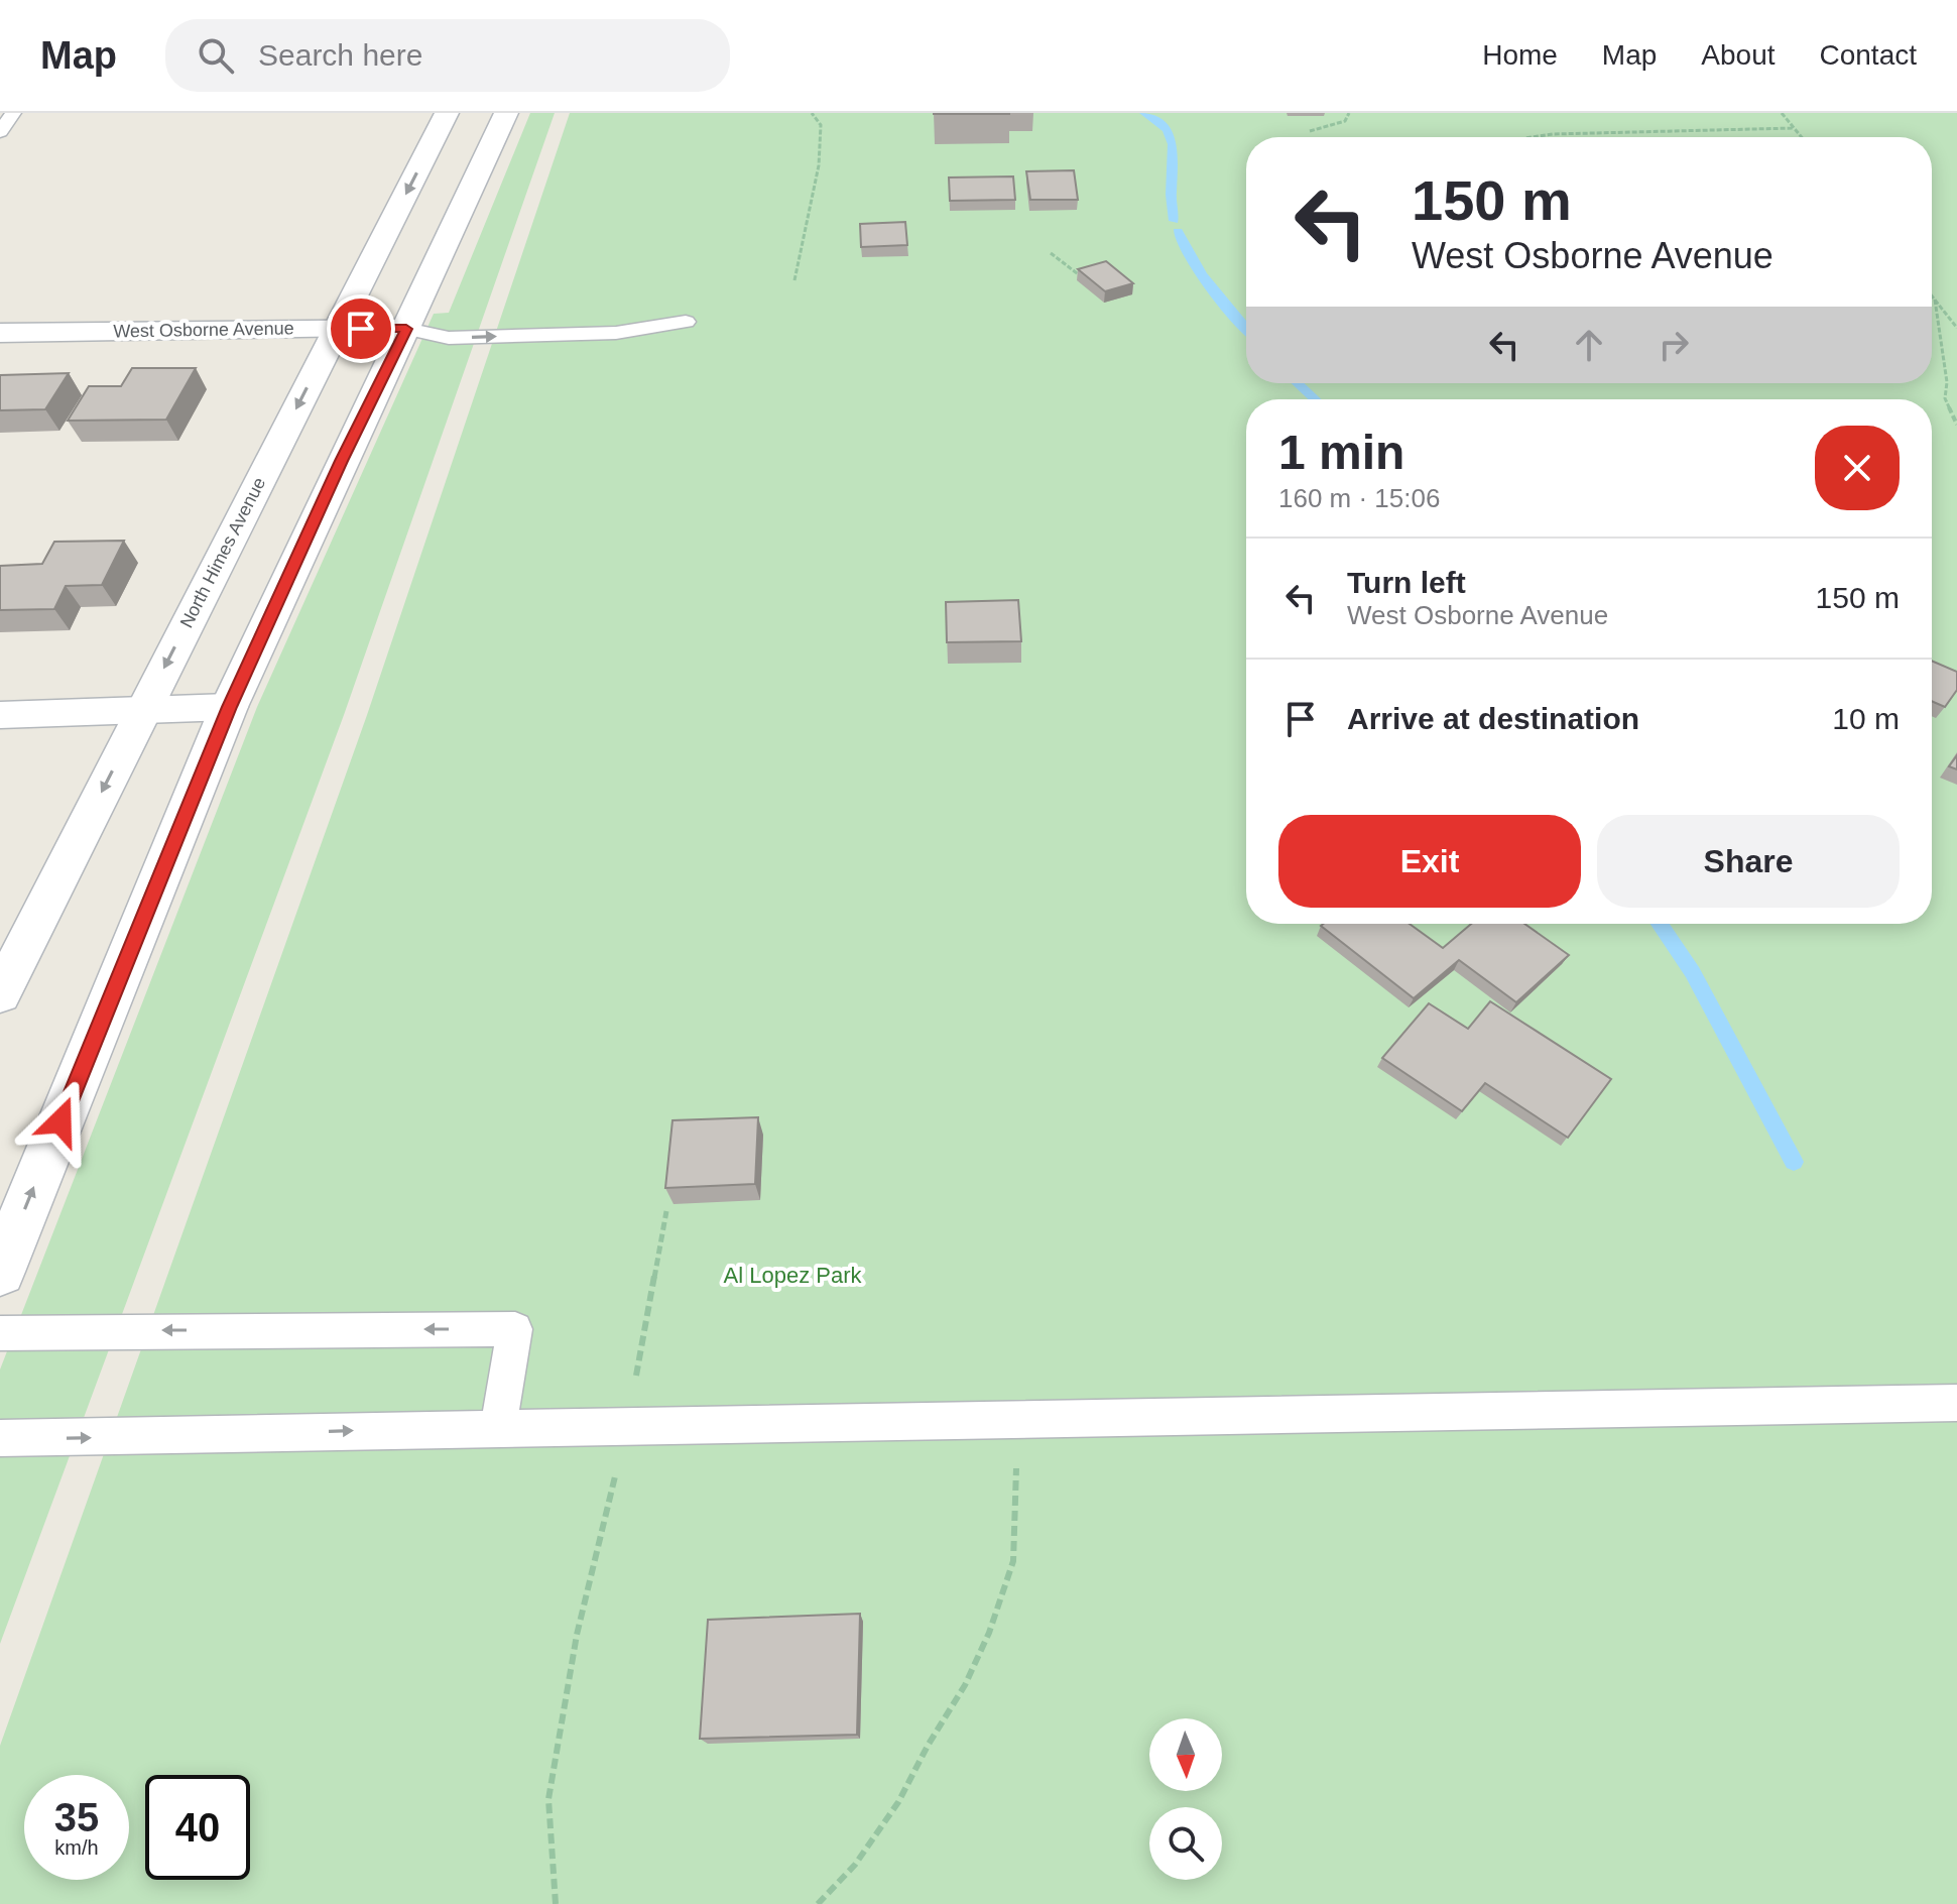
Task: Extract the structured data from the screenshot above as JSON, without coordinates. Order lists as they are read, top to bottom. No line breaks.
{"streets":{"street":["West Osborne Avenue","North Himes Avenue"]},"crossings":[["West Osborne Avenue","North Himes Avenue"]],"parks":["Al Lopez Park"],"north":"bottom","page":{"header":"Map","search":"Search here","nav":["Home","Map","About","Contact"],"turn":["150 m","West Osborne Avenue"],"heading":["1 min","160 m · 15:06"],"list":[{"name":"Turn left","note":"West Osborne Avenue","value":"150 m"},{"name":"Arrive at destination","value":"10 m"}],"buttons":["Exit","Share"],"speed":"35 km/h","limit":"40"}}
